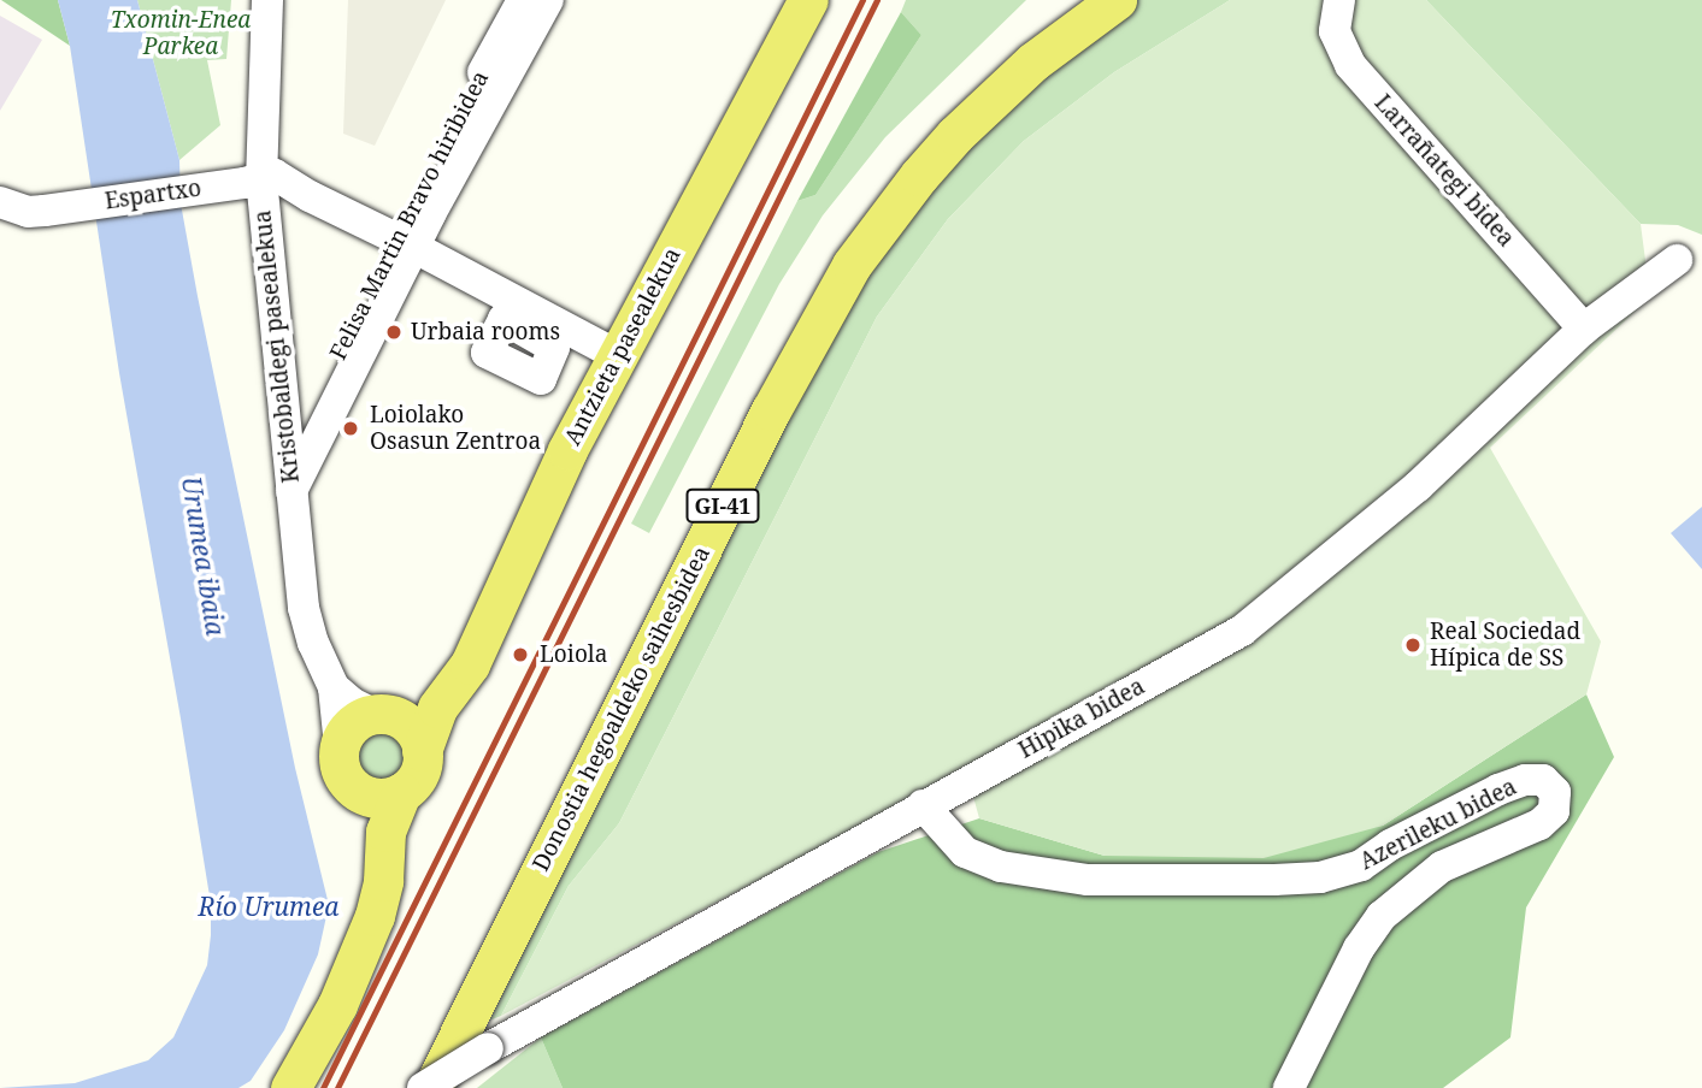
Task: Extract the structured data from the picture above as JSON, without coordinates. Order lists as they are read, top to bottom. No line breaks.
{"streets":{"main road":["Antzieta pasealekua","GI-41","Donostia hegoaldeko saihesbidea"],"street":["Larrañategi bidea","Espartxo","Felisa Martin Bravo hiribidea","Kristobaldegi pasealekua","Hipika bidea","Azerileku bidea"]},"crossings":[["Larrañategi bidea","Hipika bidea"],["Espartxo","Kristobaldegi pasealekua"],["Felisa Martin Bravo hiribidea","Kristobaldegi pasealekua"],["Kristobaldegi pasealekua","Antzieta pasealekua"],["Hipika bidea","Azerileku bidea"]],"water":["Urumea ibaia","Río Urumea"],"parks":["Txomin-Enea Parkea"],"places":["Urbaia rooms","Loiolako Osasun Zentroa","Real Sociedad Hípica de SS","Loiola"]}
